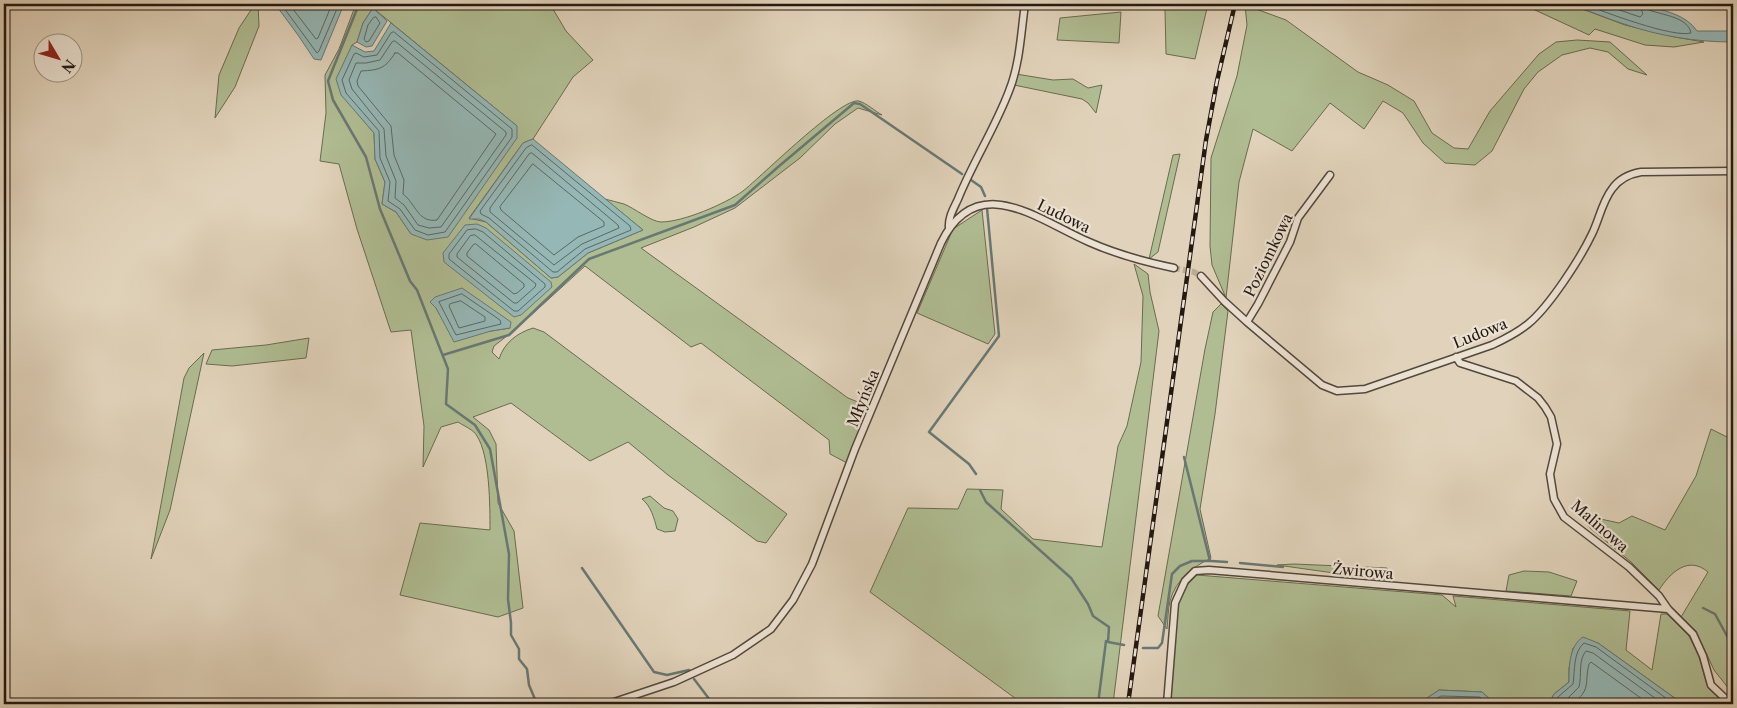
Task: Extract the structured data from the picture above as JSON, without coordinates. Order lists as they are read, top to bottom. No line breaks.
{"streets":{"street":["Ludowa","Poziomkowa","Młyńska","Malinowa","Żwirowa"]},"crossings":[["Ludowa","Poziomkowa"],["Ludowa","Młyńska"],["Ludowa","Malinowa"],["Malinowa","Żwirowa"]],"north":"bottom right"}
